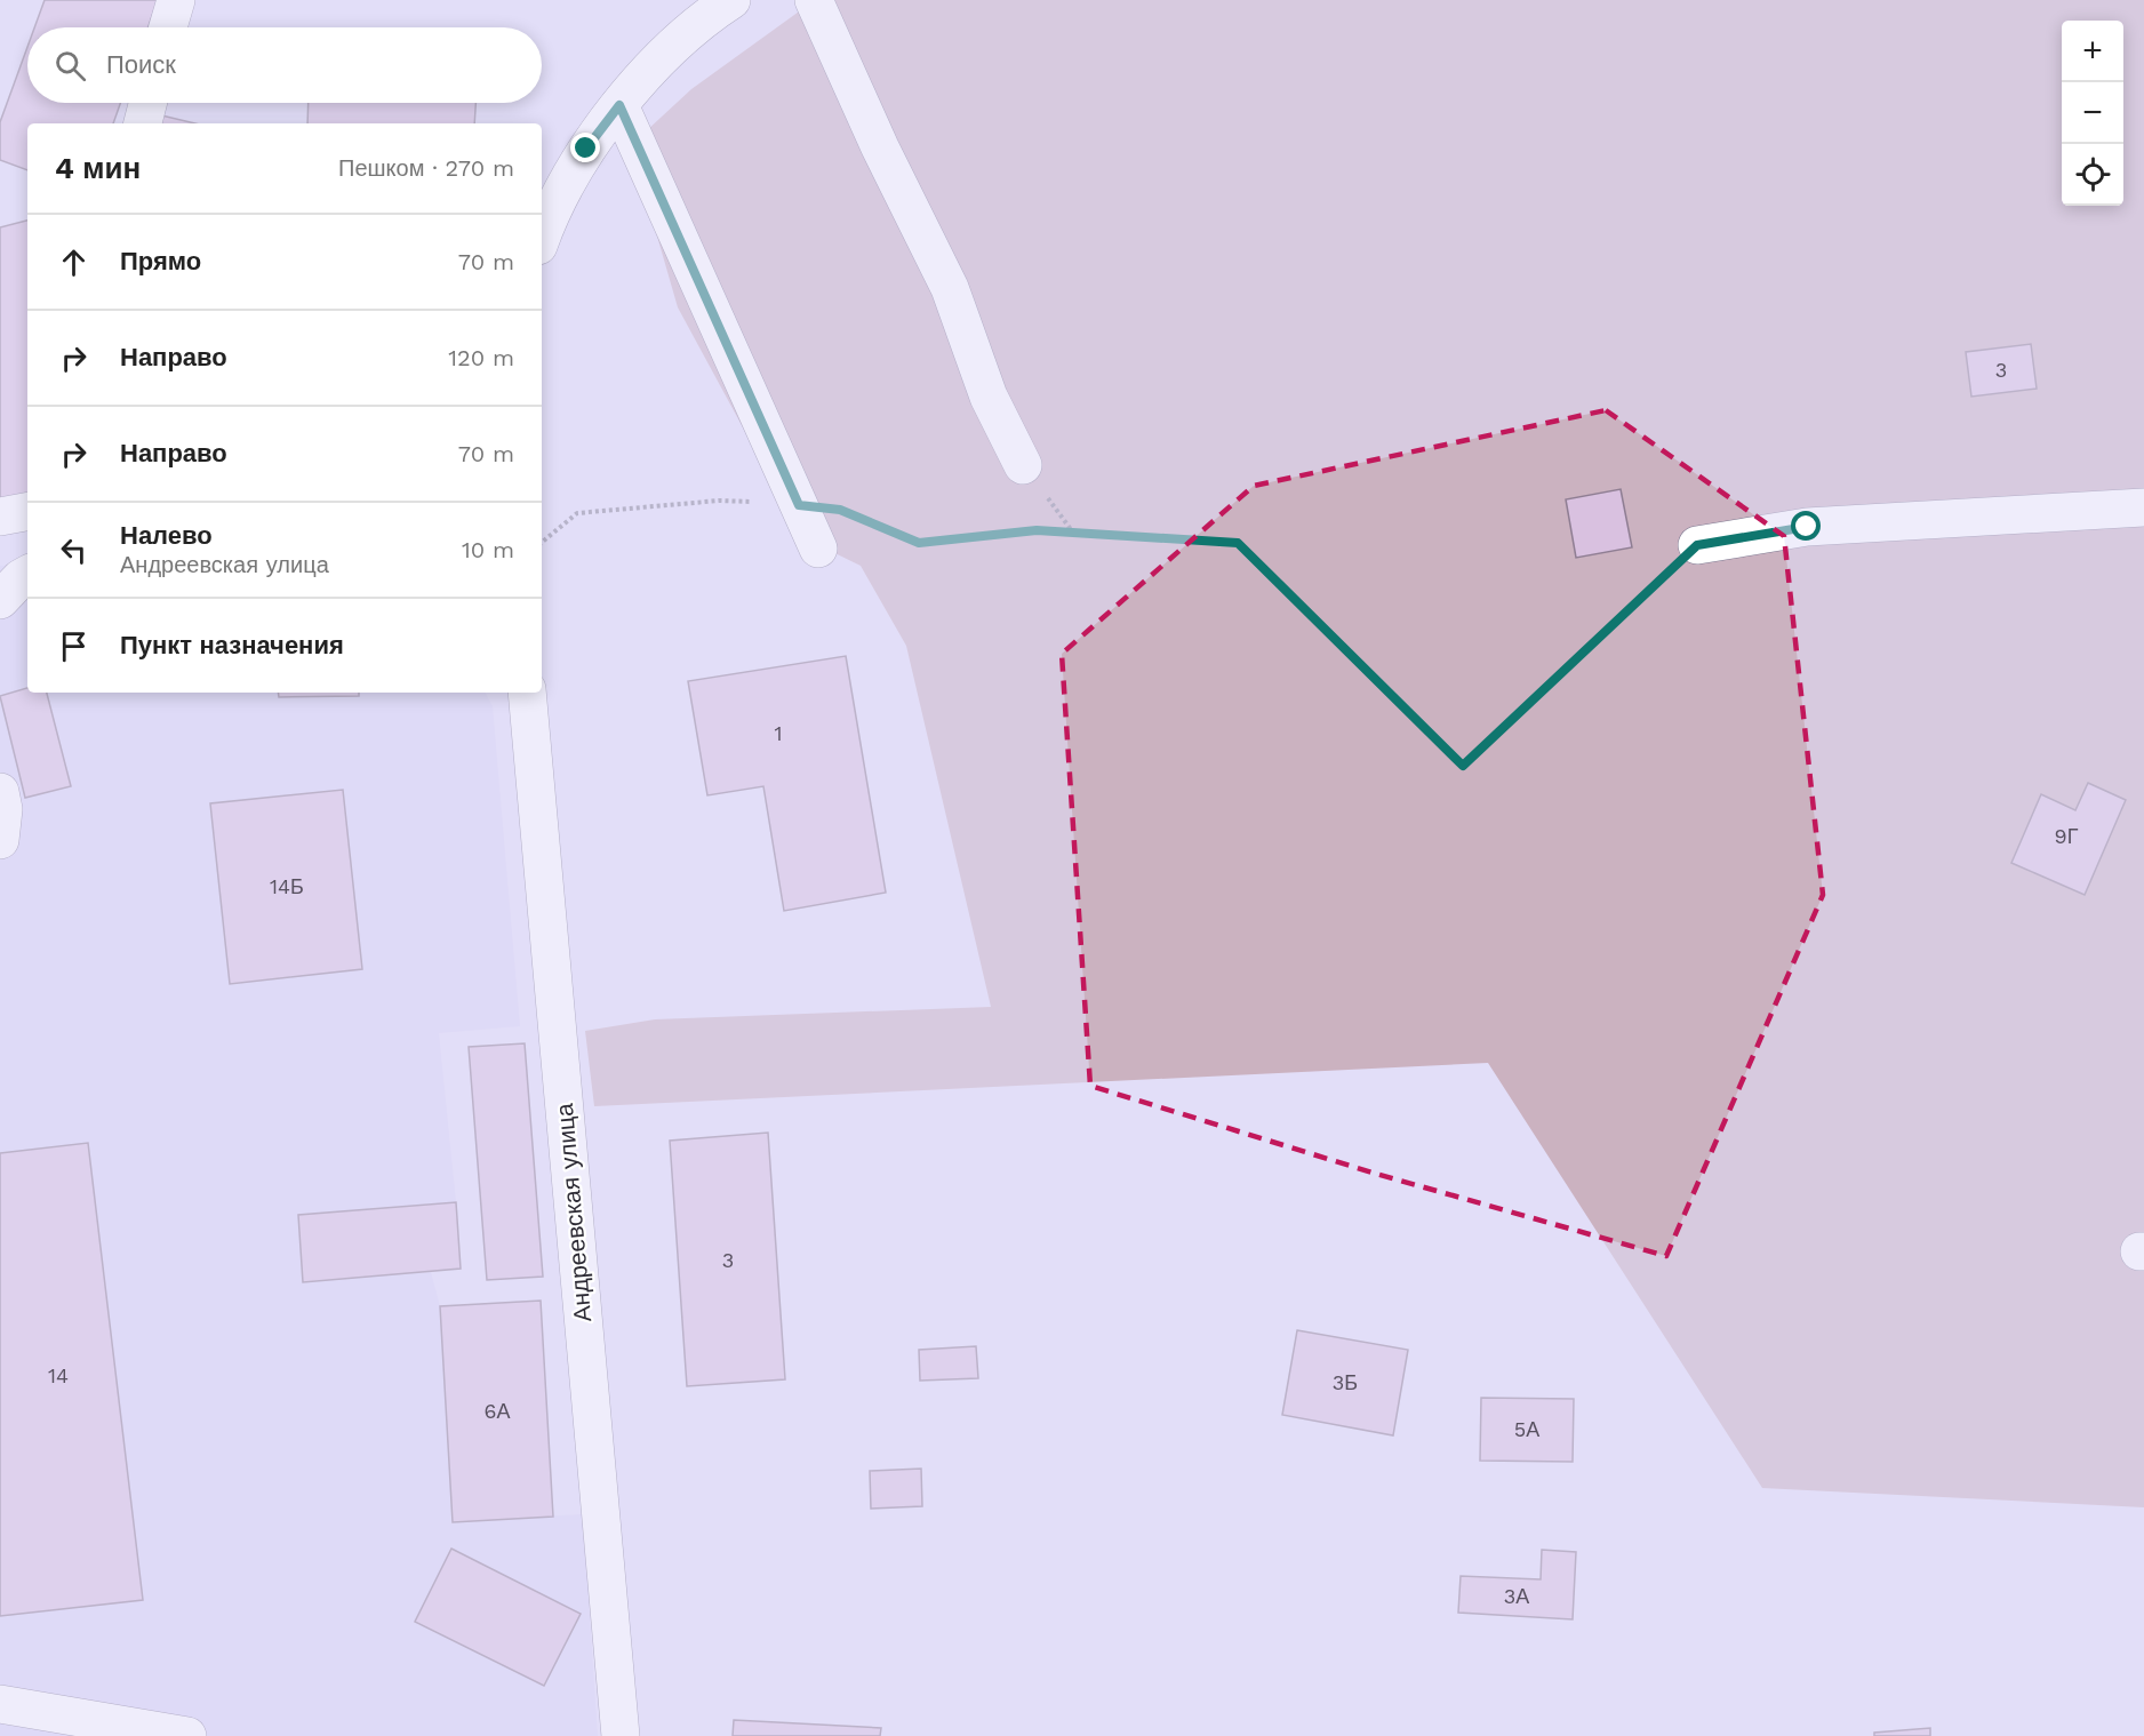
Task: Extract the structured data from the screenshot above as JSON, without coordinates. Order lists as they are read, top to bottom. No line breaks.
{"streets":{"street":["Андреевская улица"]},"house_numbers":["3","1","9Г","14Б","3","14","3Б","6А","5А","3А"],"page":{"map_buttons":["+","−"],"search":"Поиск","heading":["4 мин","Пешком · 270 m"],"list":[["Прямо","70 m"],["Направо","120 m"],["Направо","70 m"],["Налево","Андреевская улица","10 m"],"Пункт назначения"]}}
